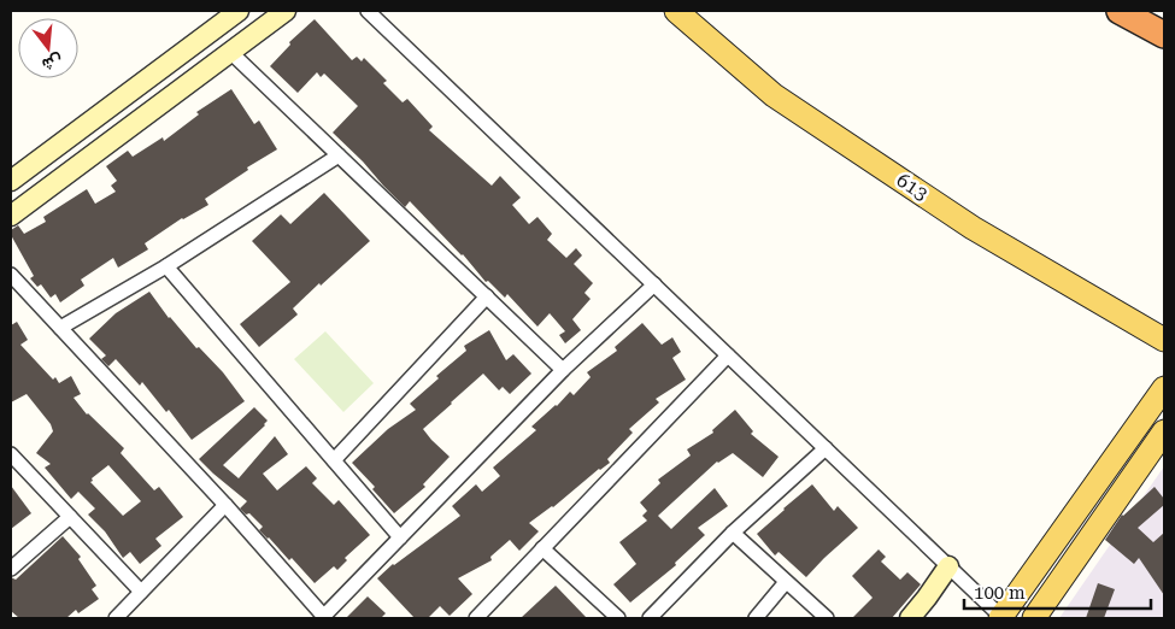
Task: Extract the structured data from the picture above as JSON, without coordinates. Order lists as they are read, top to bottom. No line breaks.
{"streets":{"main road":["613"]},"scale_bar":"100 m","north":"bottom"}
